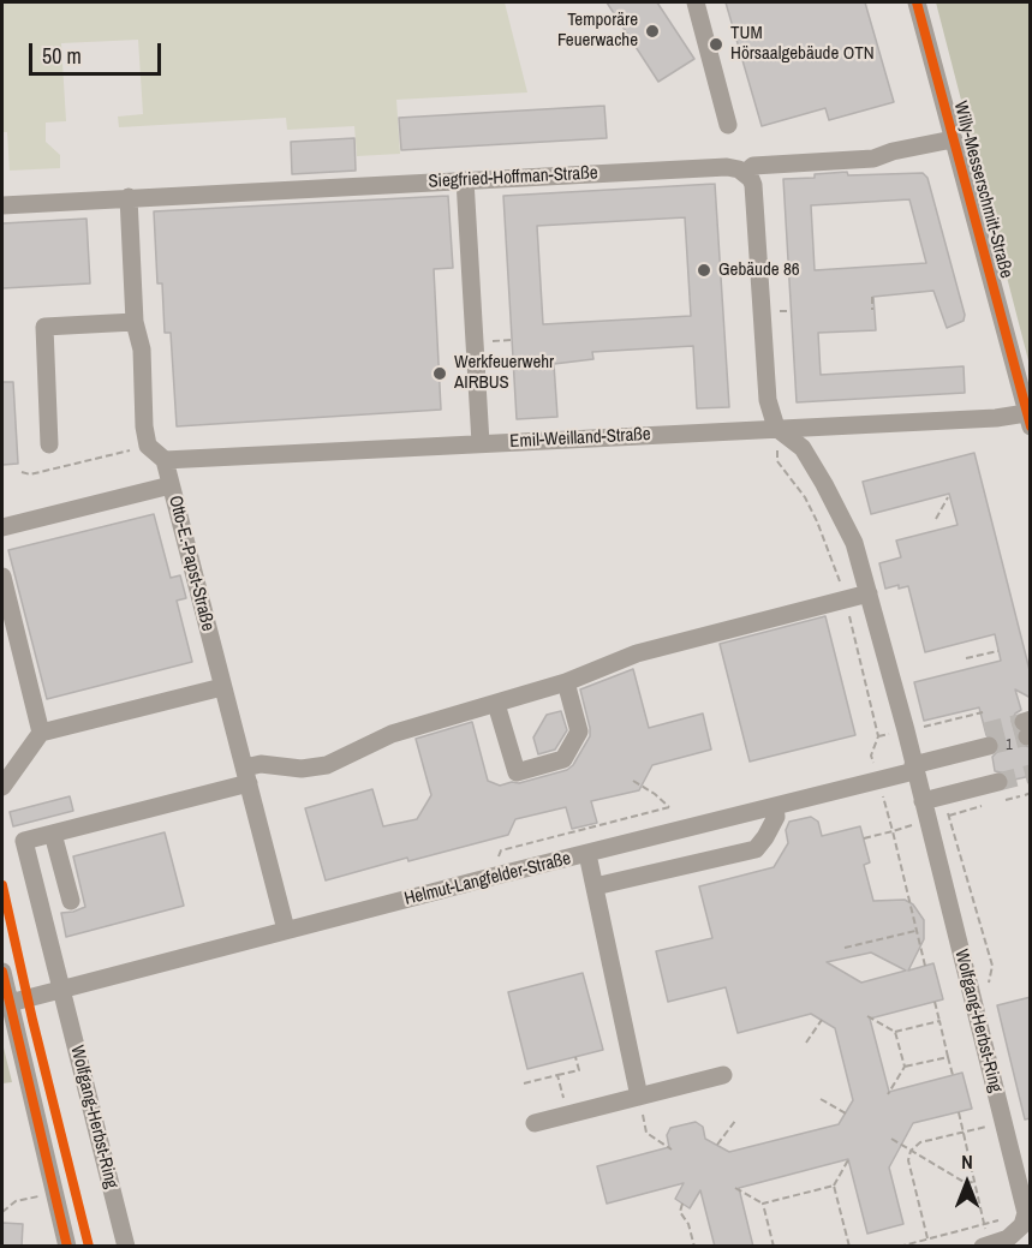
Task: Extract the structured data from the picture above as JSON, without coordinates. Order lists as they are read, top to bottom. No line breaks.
{"streets":{"street":["Siegfried-Hoffman-Straße","Willy-Messerschmitt-Straße","Emil-Weilland-Straße","Otto-E.-Papst-Straße","Helmut-Langfelder-Straße","Wolfgang-Herbst-Ring"]},"crossings":[["Siegfried-Hoffman-Straße","Willy-Messerschmitt-Straße"],["Willy-Messerschmitt-Straße","Emil-Weilland-Straße"],["Emil-Weilland-Straße","Otto-E.-Papst-Straße"],["Emil-Weilland-Straße","Wolfgang-Herbst-Ring"],["Otto-E.-Papst-Straße","Helmut-Langfelder-Straße"],["Helmut-Langfelder-Straße","Wolfgang-Herbst-Ring"]],"places":["Temporäre Feuerwache","TUM Hörsaalgebäude OTN","Gebäude 86","Werkfeuerwehr AIRBUS"],"house_numbers":["1"],"scale_bar":"50 m","north":"top"}
